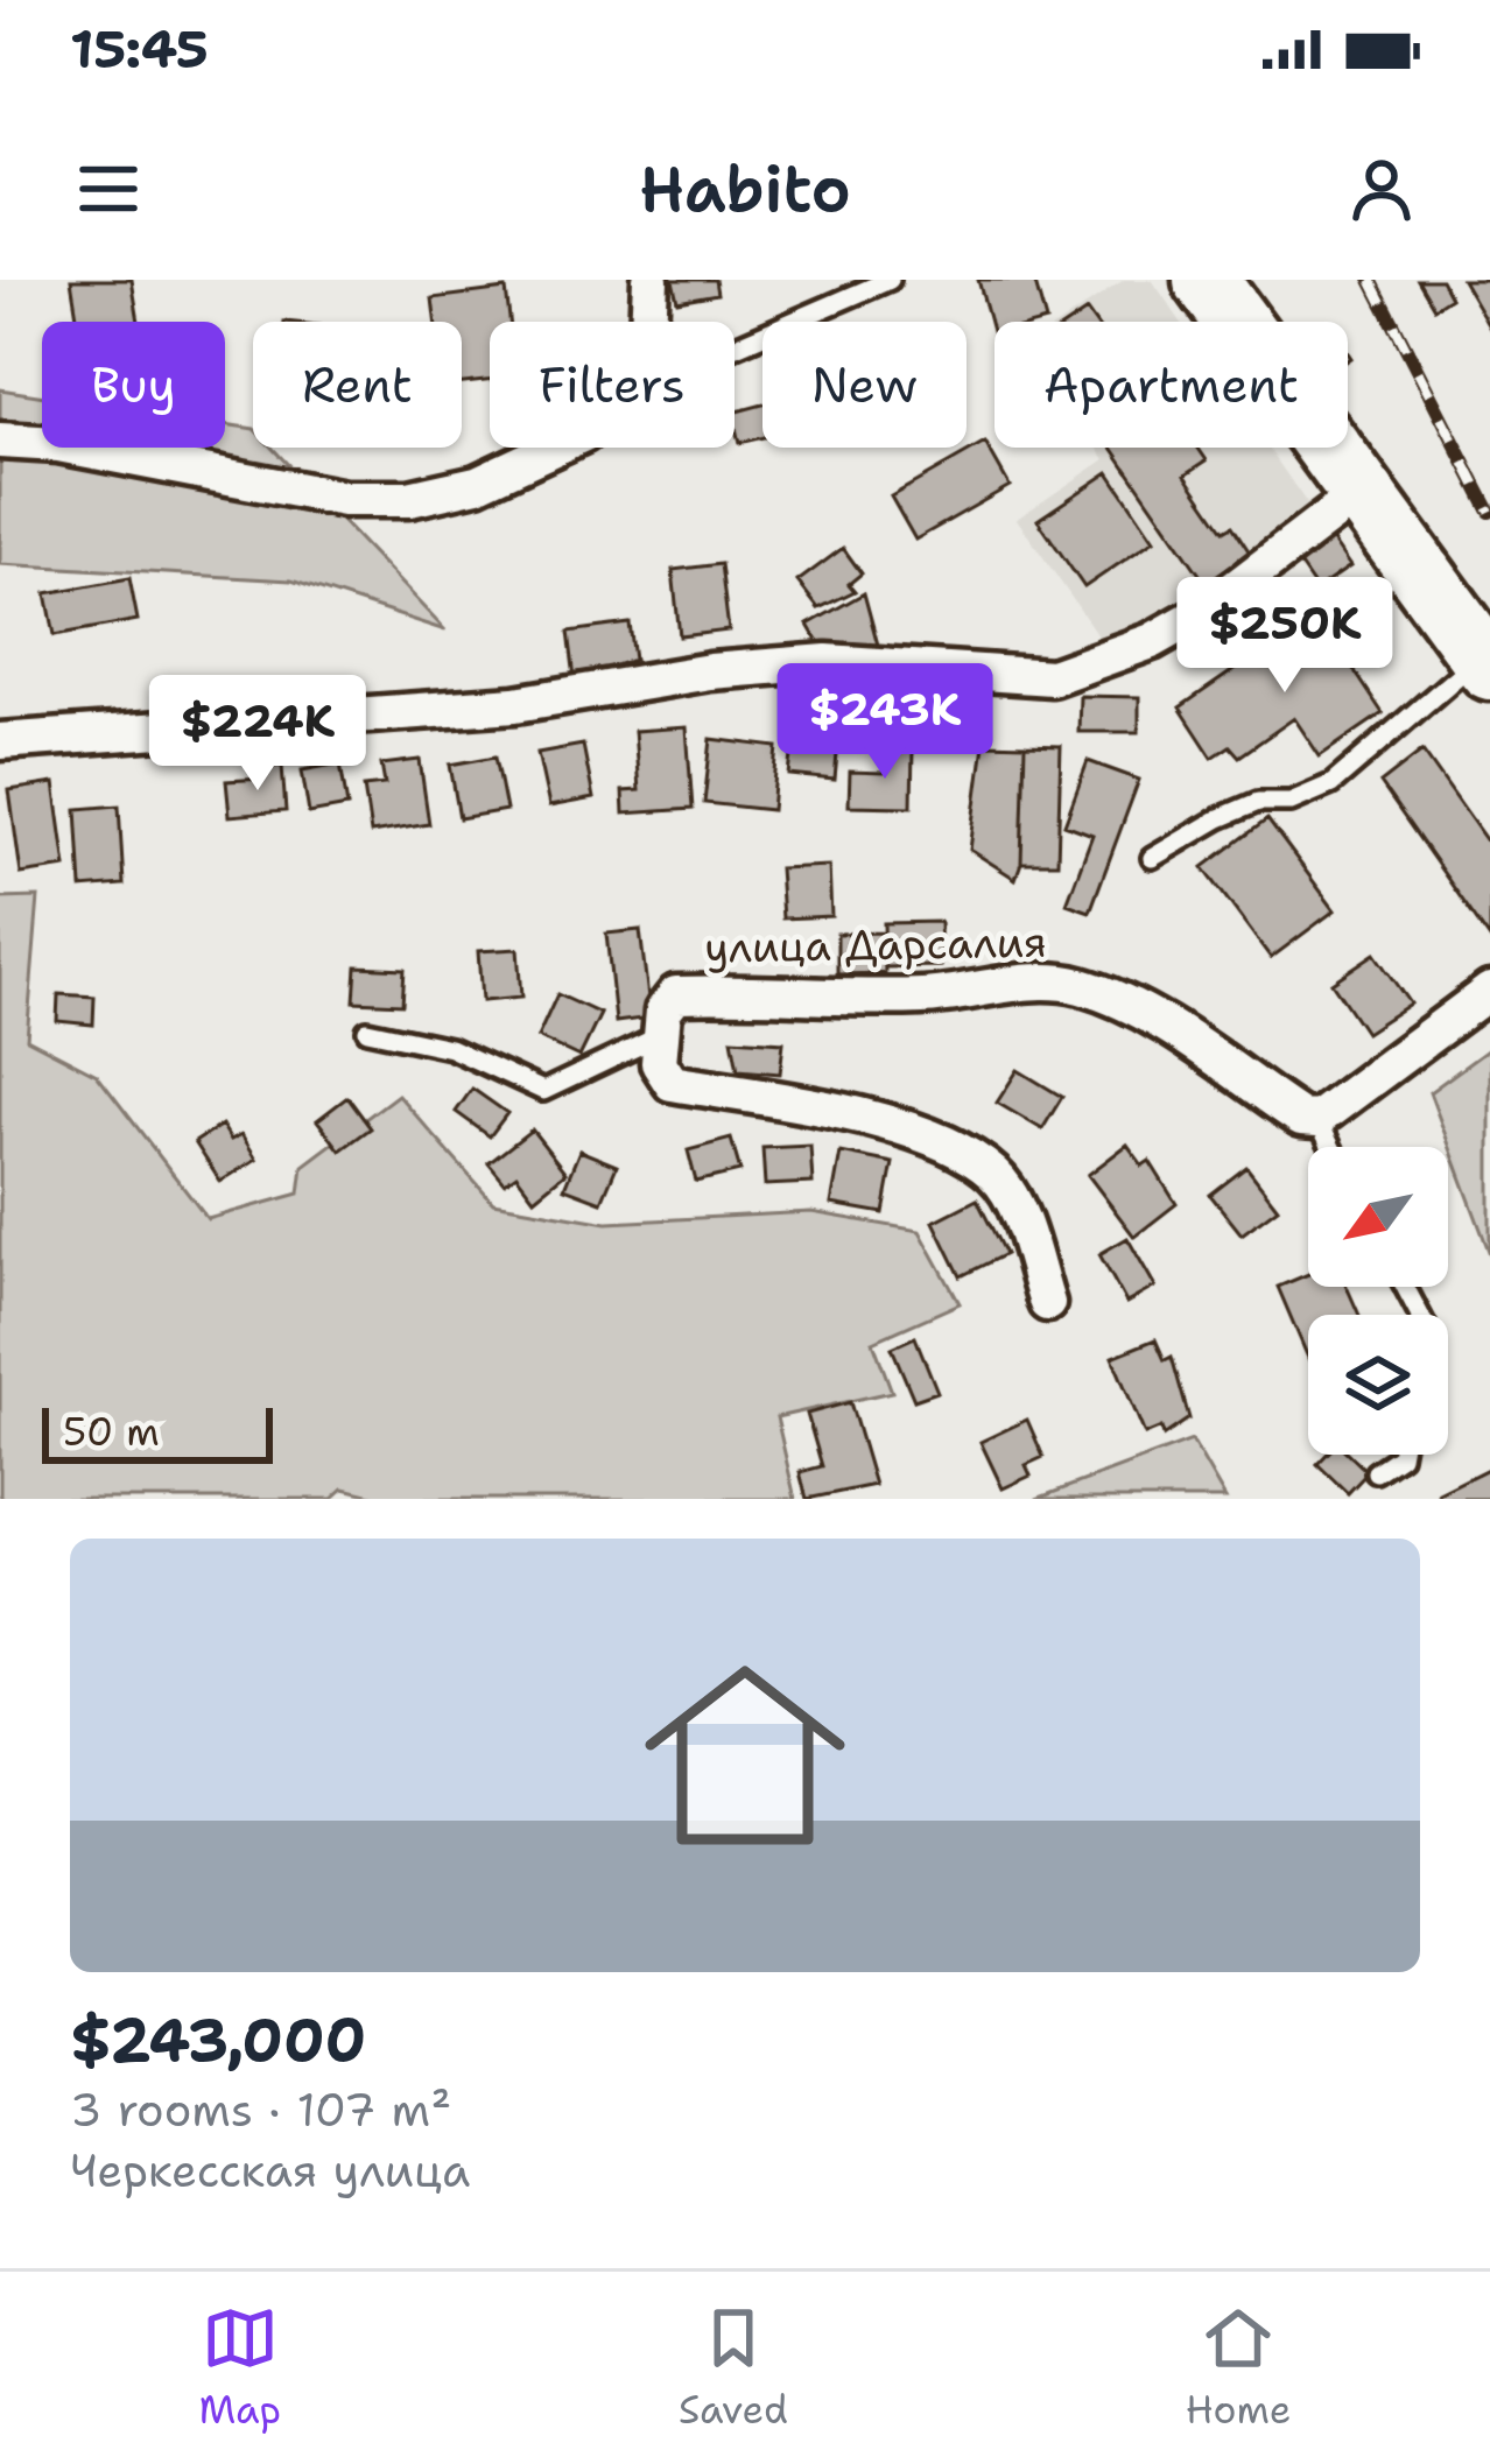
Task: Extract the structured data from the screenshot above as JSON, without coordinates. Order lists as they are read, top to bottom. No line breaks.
{"streets":{"street":["улица Дарсалия"]},"scale_bar":"50 m","north":"bottom left","page":{"status":"15:45","header":"Habito","chip":["Buy","Rent","Filters","New","Apartment"],"price":["$250K","$243K","$224K"],"scale":"50 m","list":[{"name":"$243,000","note":"3 rooms · 107 m² · Черкесская улица"}],"tabs":["Map","Saved","Home"]}}
